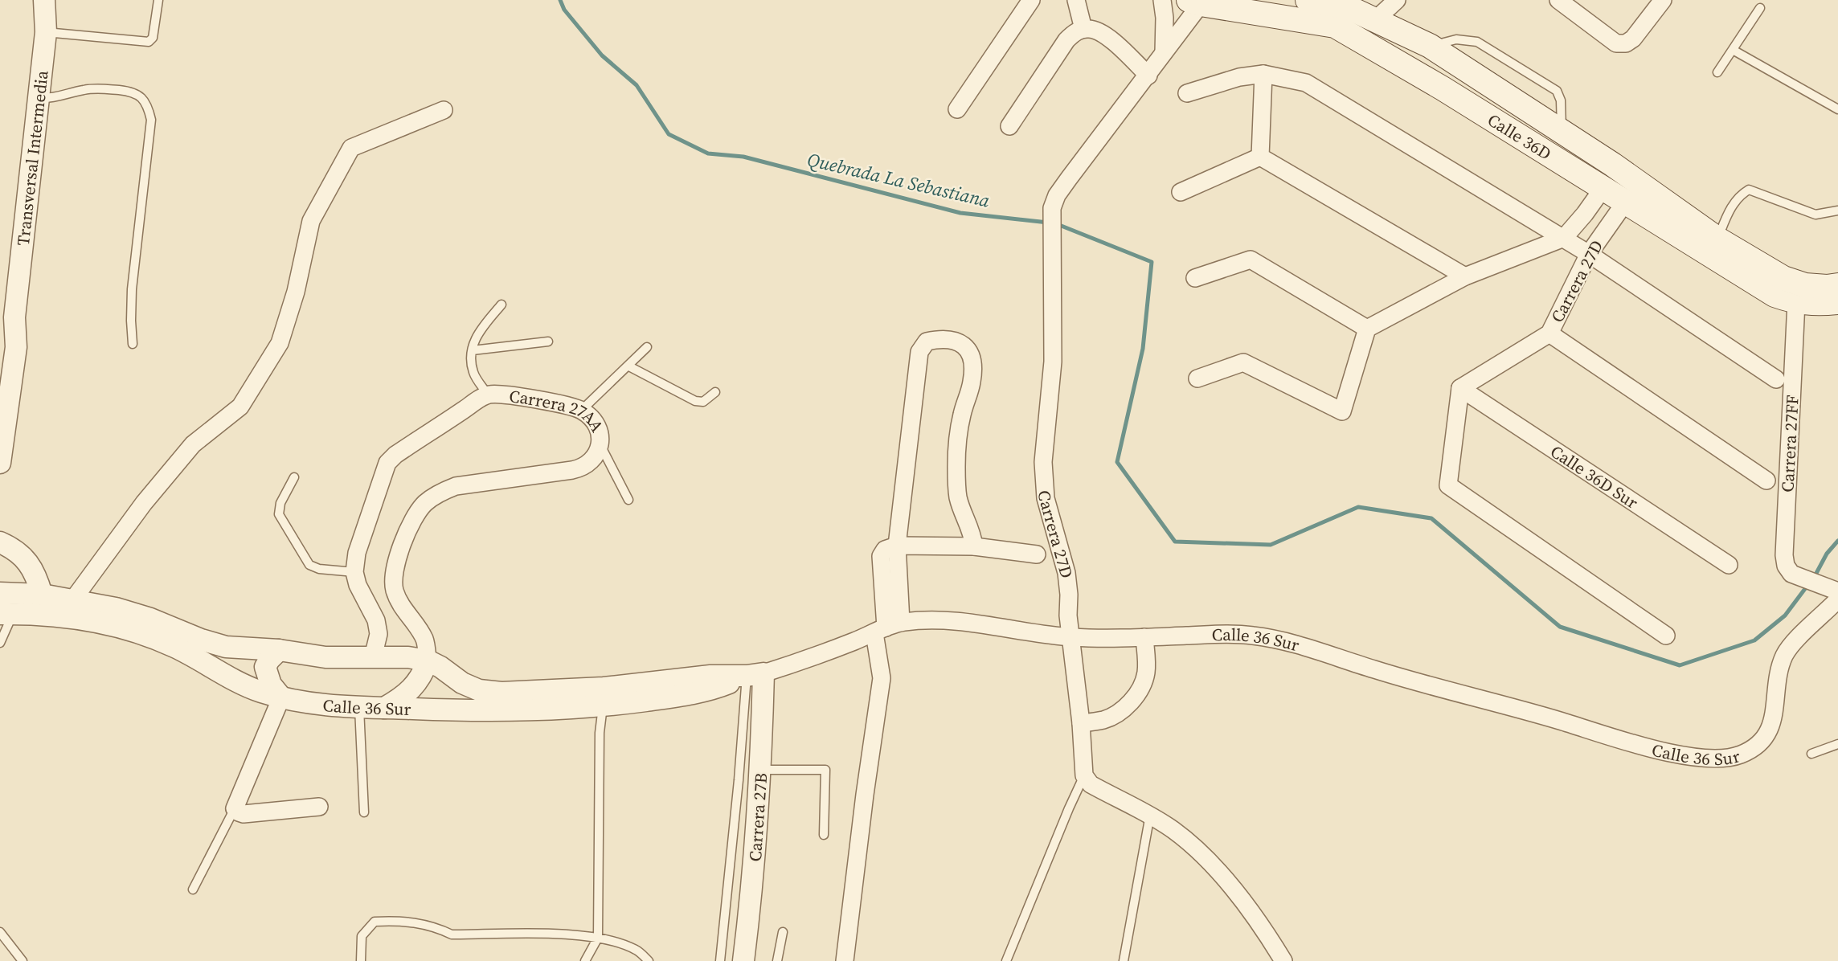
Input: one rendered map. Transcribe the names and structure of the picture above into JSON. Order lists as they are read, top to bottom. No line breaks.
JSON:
{"streets":{"main road":["Calle 36D"],"street":["Transversal Intermedia","Carrera 27D","Carrera 27AA","Carrera 27FF","Calle 36D Sur","Calle 36 Sur","Carrera 27B"]},"crossings":[["Calle 36D","Carrera 27D"],["Calle 36D","Carrera 27FF"],["Carrera 27D","Calle 36D Sur"],["Carrera 27D","Calle 36 Sur"],["Carrera 27AA","Calle 36 Sur"],["Carrera 27FF","Calle 36 Sur"],["Calle 36 Sur","Carrera 27B"]],"water":["Quebrada La Sebastiana"]}
